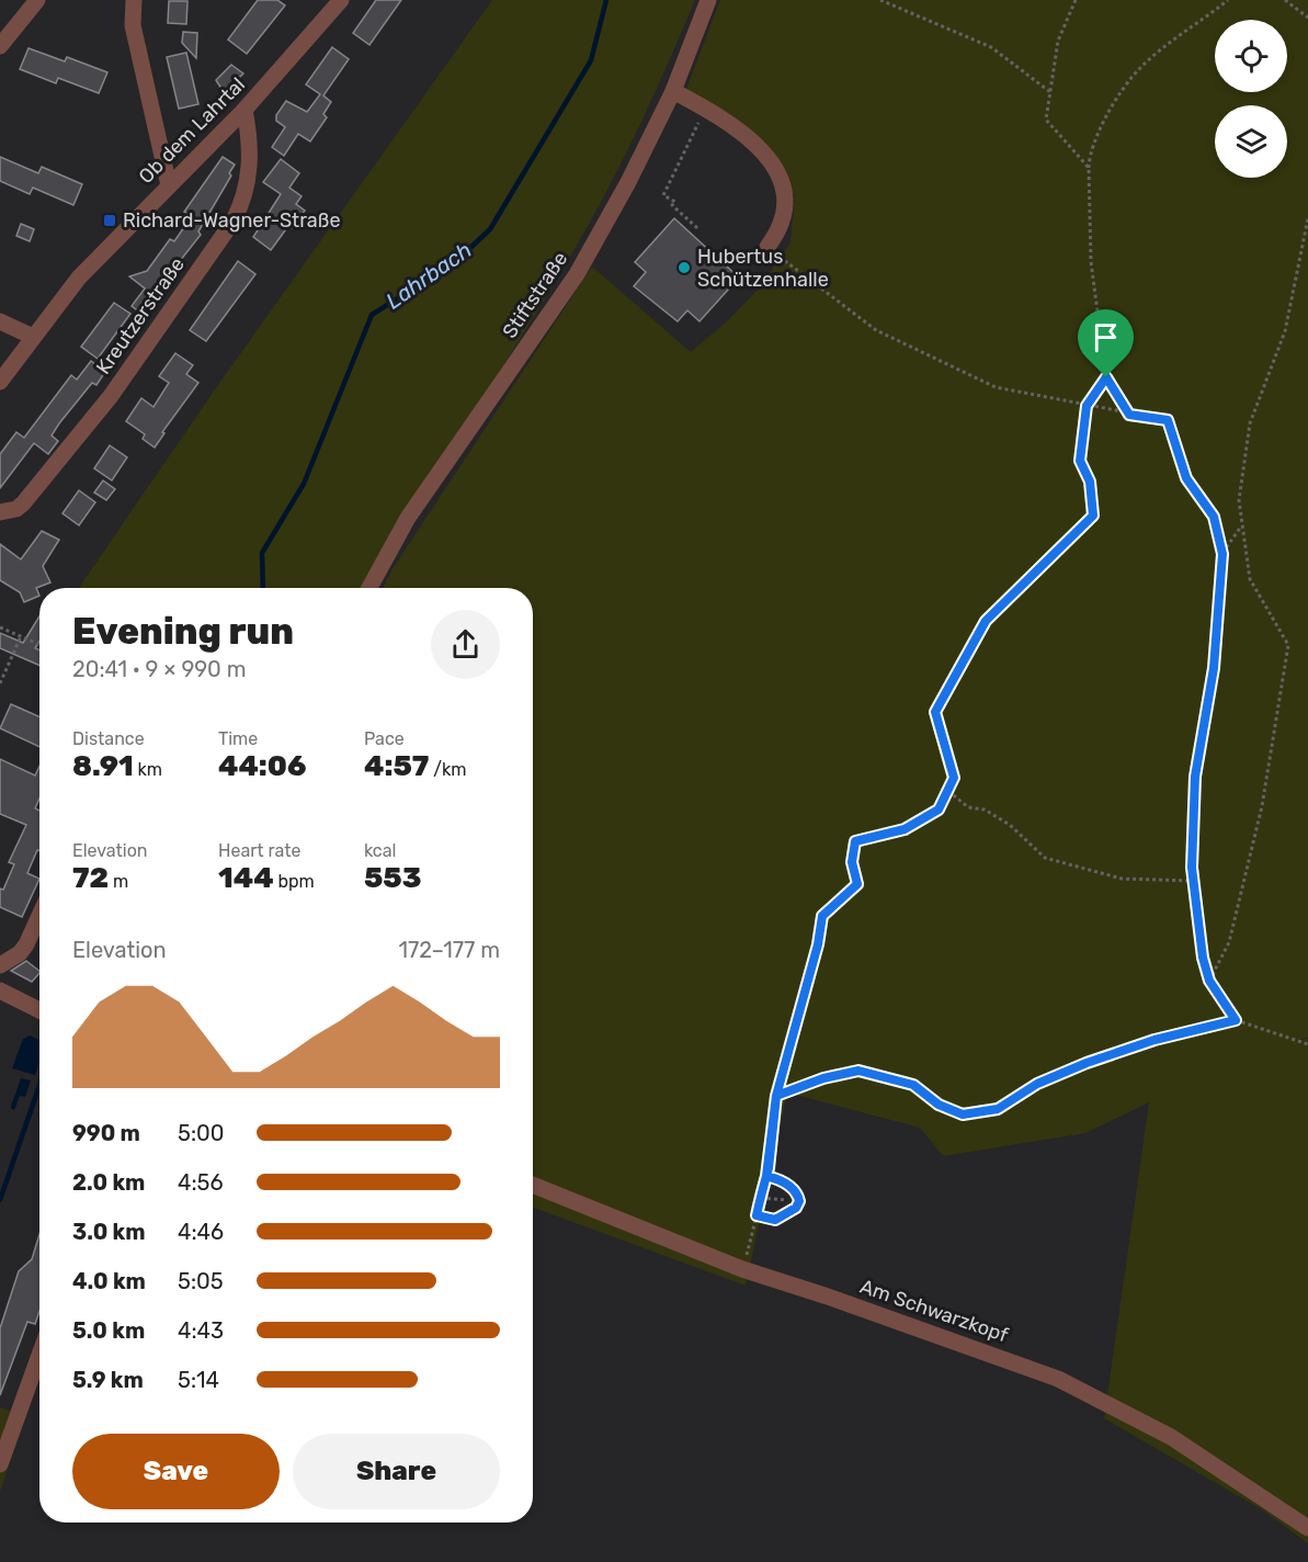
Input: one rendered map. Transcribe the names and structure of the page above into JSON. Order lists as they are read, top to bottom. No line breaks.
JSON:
{"streets":{"street":["Ob dem Lahrtal","Stiftstraße","Kreutzerstraße","Am Schwarzkopf"]},"crossings":[["Ob dem Lahrtal","Kreutzerstraße"]],"water":["Lahrbach"],"places":{"transit":["Richard-Wagner-Straße"],"other":["Hubertus Schützenhalle"]},"page":{"heading":["Evening run","20:41 · 9 × 990 m"],"stats":[["Distance","8.91 km"],["Time","44:06"],["Pace","4:57 /km"],["Elevation","72 m"],["Heart rate","144 bpm"],["kcal","553"]],"chart":["Elevation","172–177 m"],"list":[{"name":"990 m","note":"5:00"},{"name":"2.0 km","note":"4:56"},{"name":"3.0 km","note":"4:46"},{"name":"4.0 km","note":"5:05"},{"name":"5.0 km","note":"4:43"},{"name":"5.9 km","note":"5:14"}],"buttons":["Save","Share"]}}
